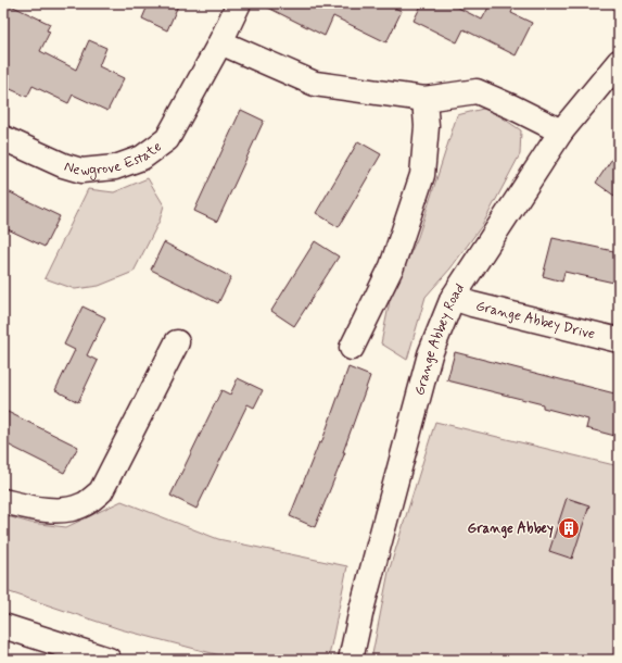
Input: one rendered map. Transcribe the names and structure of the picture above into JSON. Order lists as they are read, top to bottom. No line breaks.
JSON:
{"streets":{"street":["Newgrove Estate","Grange Abbey Drive","Grange Abbey Road"]},"crossings":[["Grange Abbey Drive","Grange Abbey Road"]],"places":{"building":["Grange Abbey"]}}
